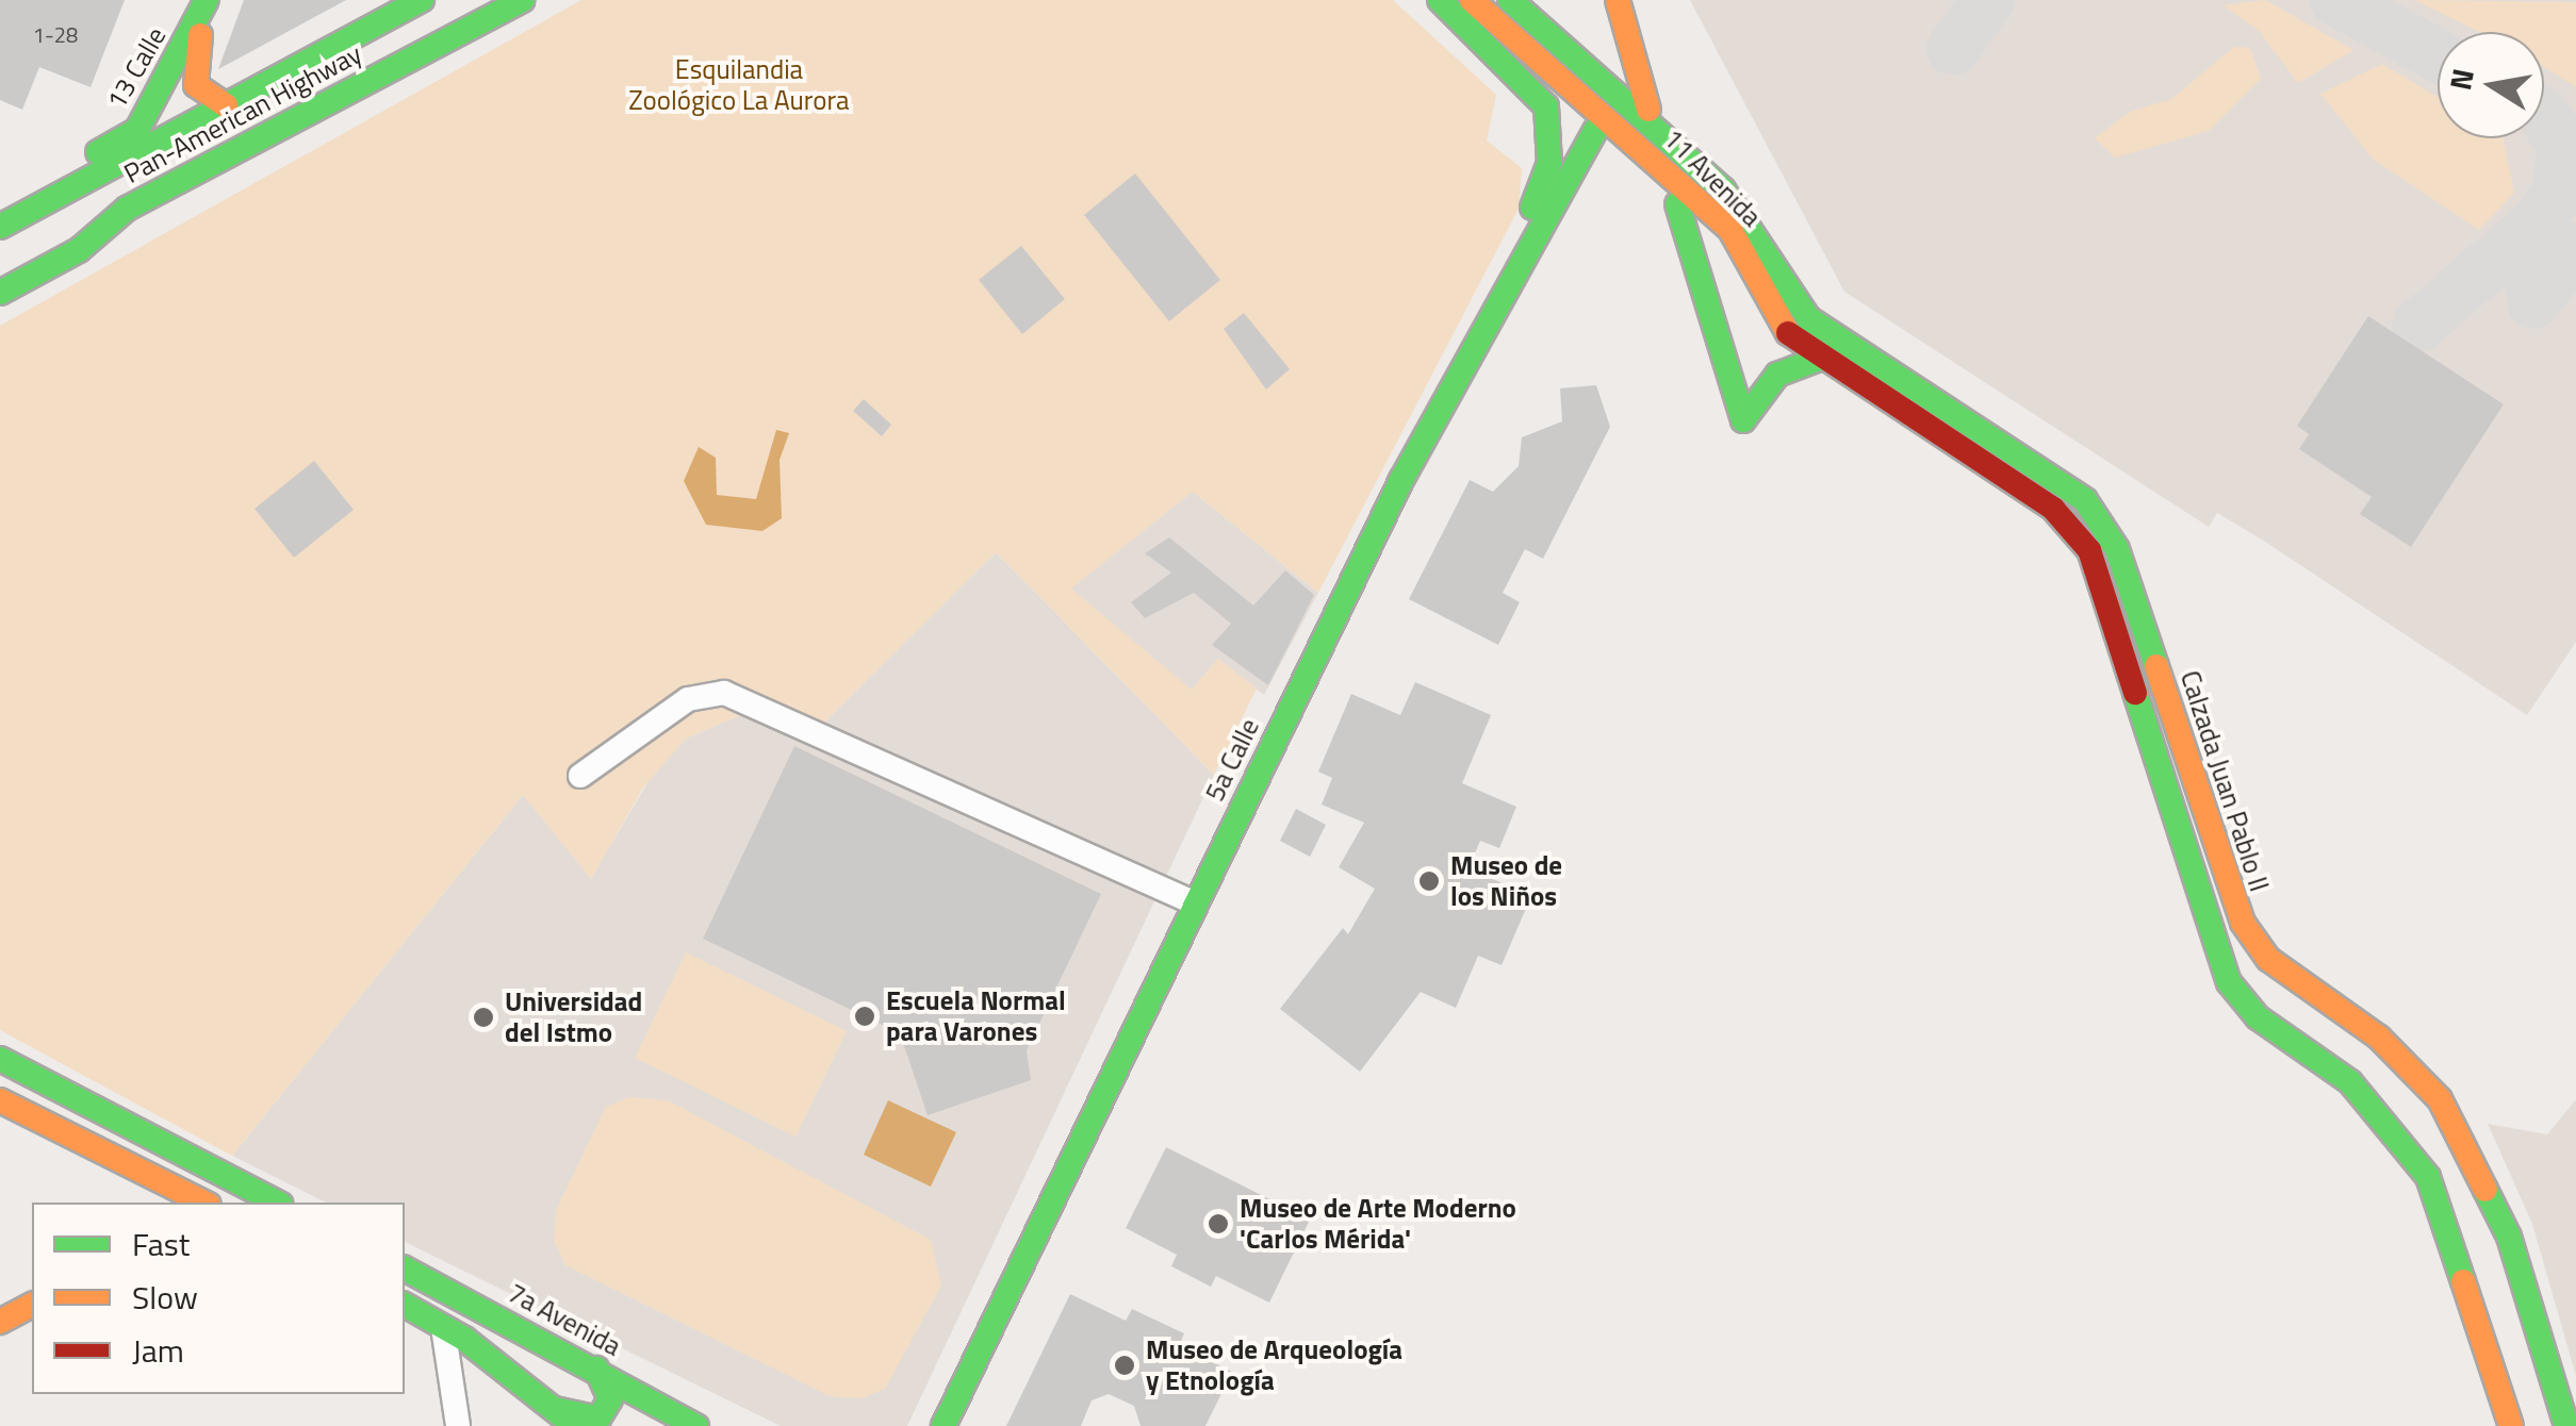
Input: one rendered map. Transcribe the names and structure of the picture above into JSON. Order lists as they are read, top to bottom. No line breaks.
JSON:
{"streets":{"main road":["13 Calle","Pan-American Highway","11 Avenida","5a Calle","Calzada Juan Pablo II","7a Avenida"]},"crossings":[["13 Calle","Pan-American Highway"],["11 Avenida","Calzada Juan Pablo II"]],"parks":["Esquilandia Zoológico La Aurora"],"places":["Museo de los Niños","Escuela Normal para Varones","Universidad del Istmo","Museo de Arte Moderno 'Carlos Mérida'","Museo de Arqueología y Etnología"],"house_numbers":["1-28"],"legend":["Fast","Slow","Jam"],"north":"left"}
